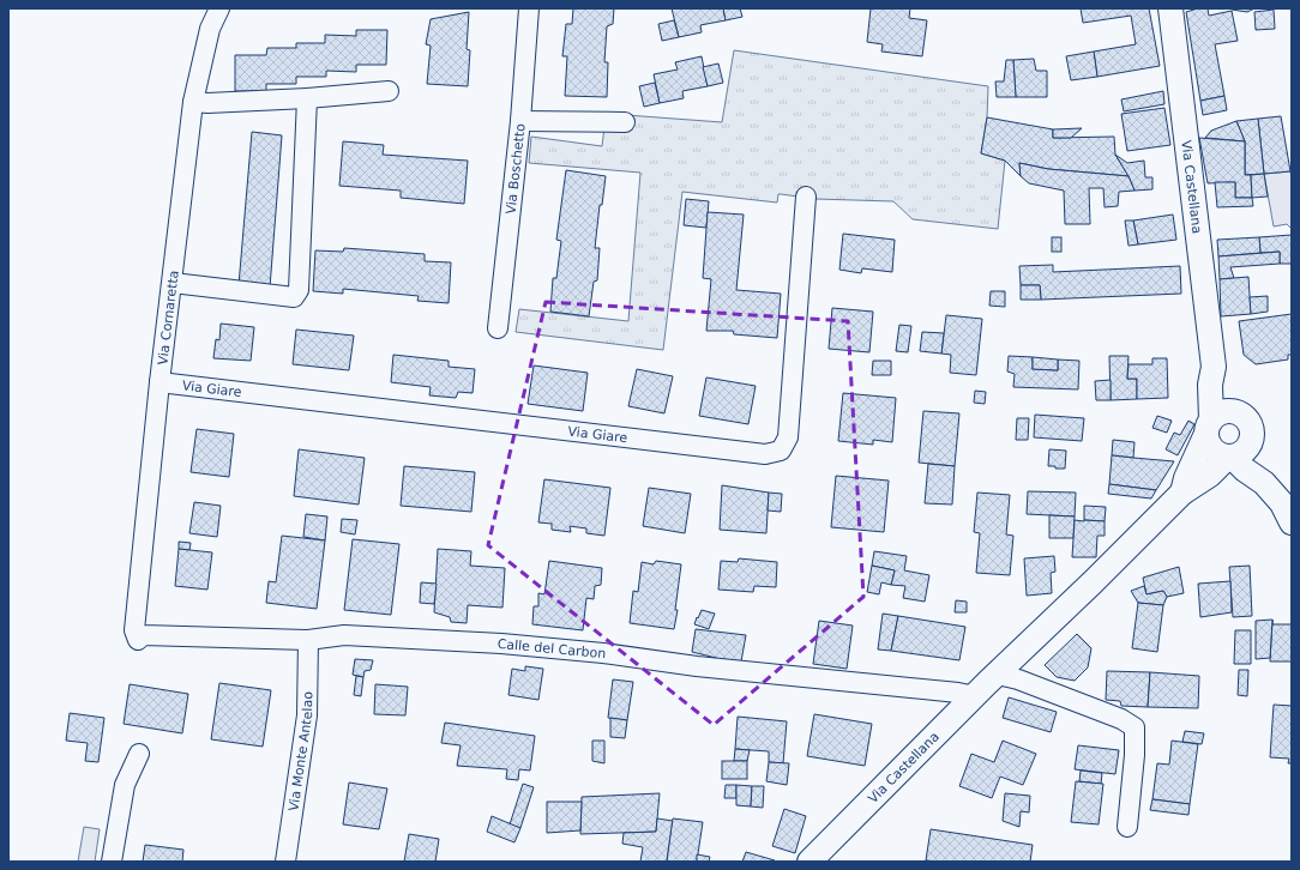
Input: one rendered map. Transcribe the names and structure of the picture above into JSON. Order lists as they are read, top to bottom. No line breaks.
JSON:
{"streets":{"street":["Via Boschetto","Via Castellana","Via Cornaretta","Via Giare","Calle del Carbon","Via Monte Antelao"]},"crossings":[["Via Castellana","Calle del Carbon"],["Via Cornaretta","Via Giare"],["Via Cornaretta","Calle del Carbon"],["Calle del Carbon","Via Monte Antelao"]]}
